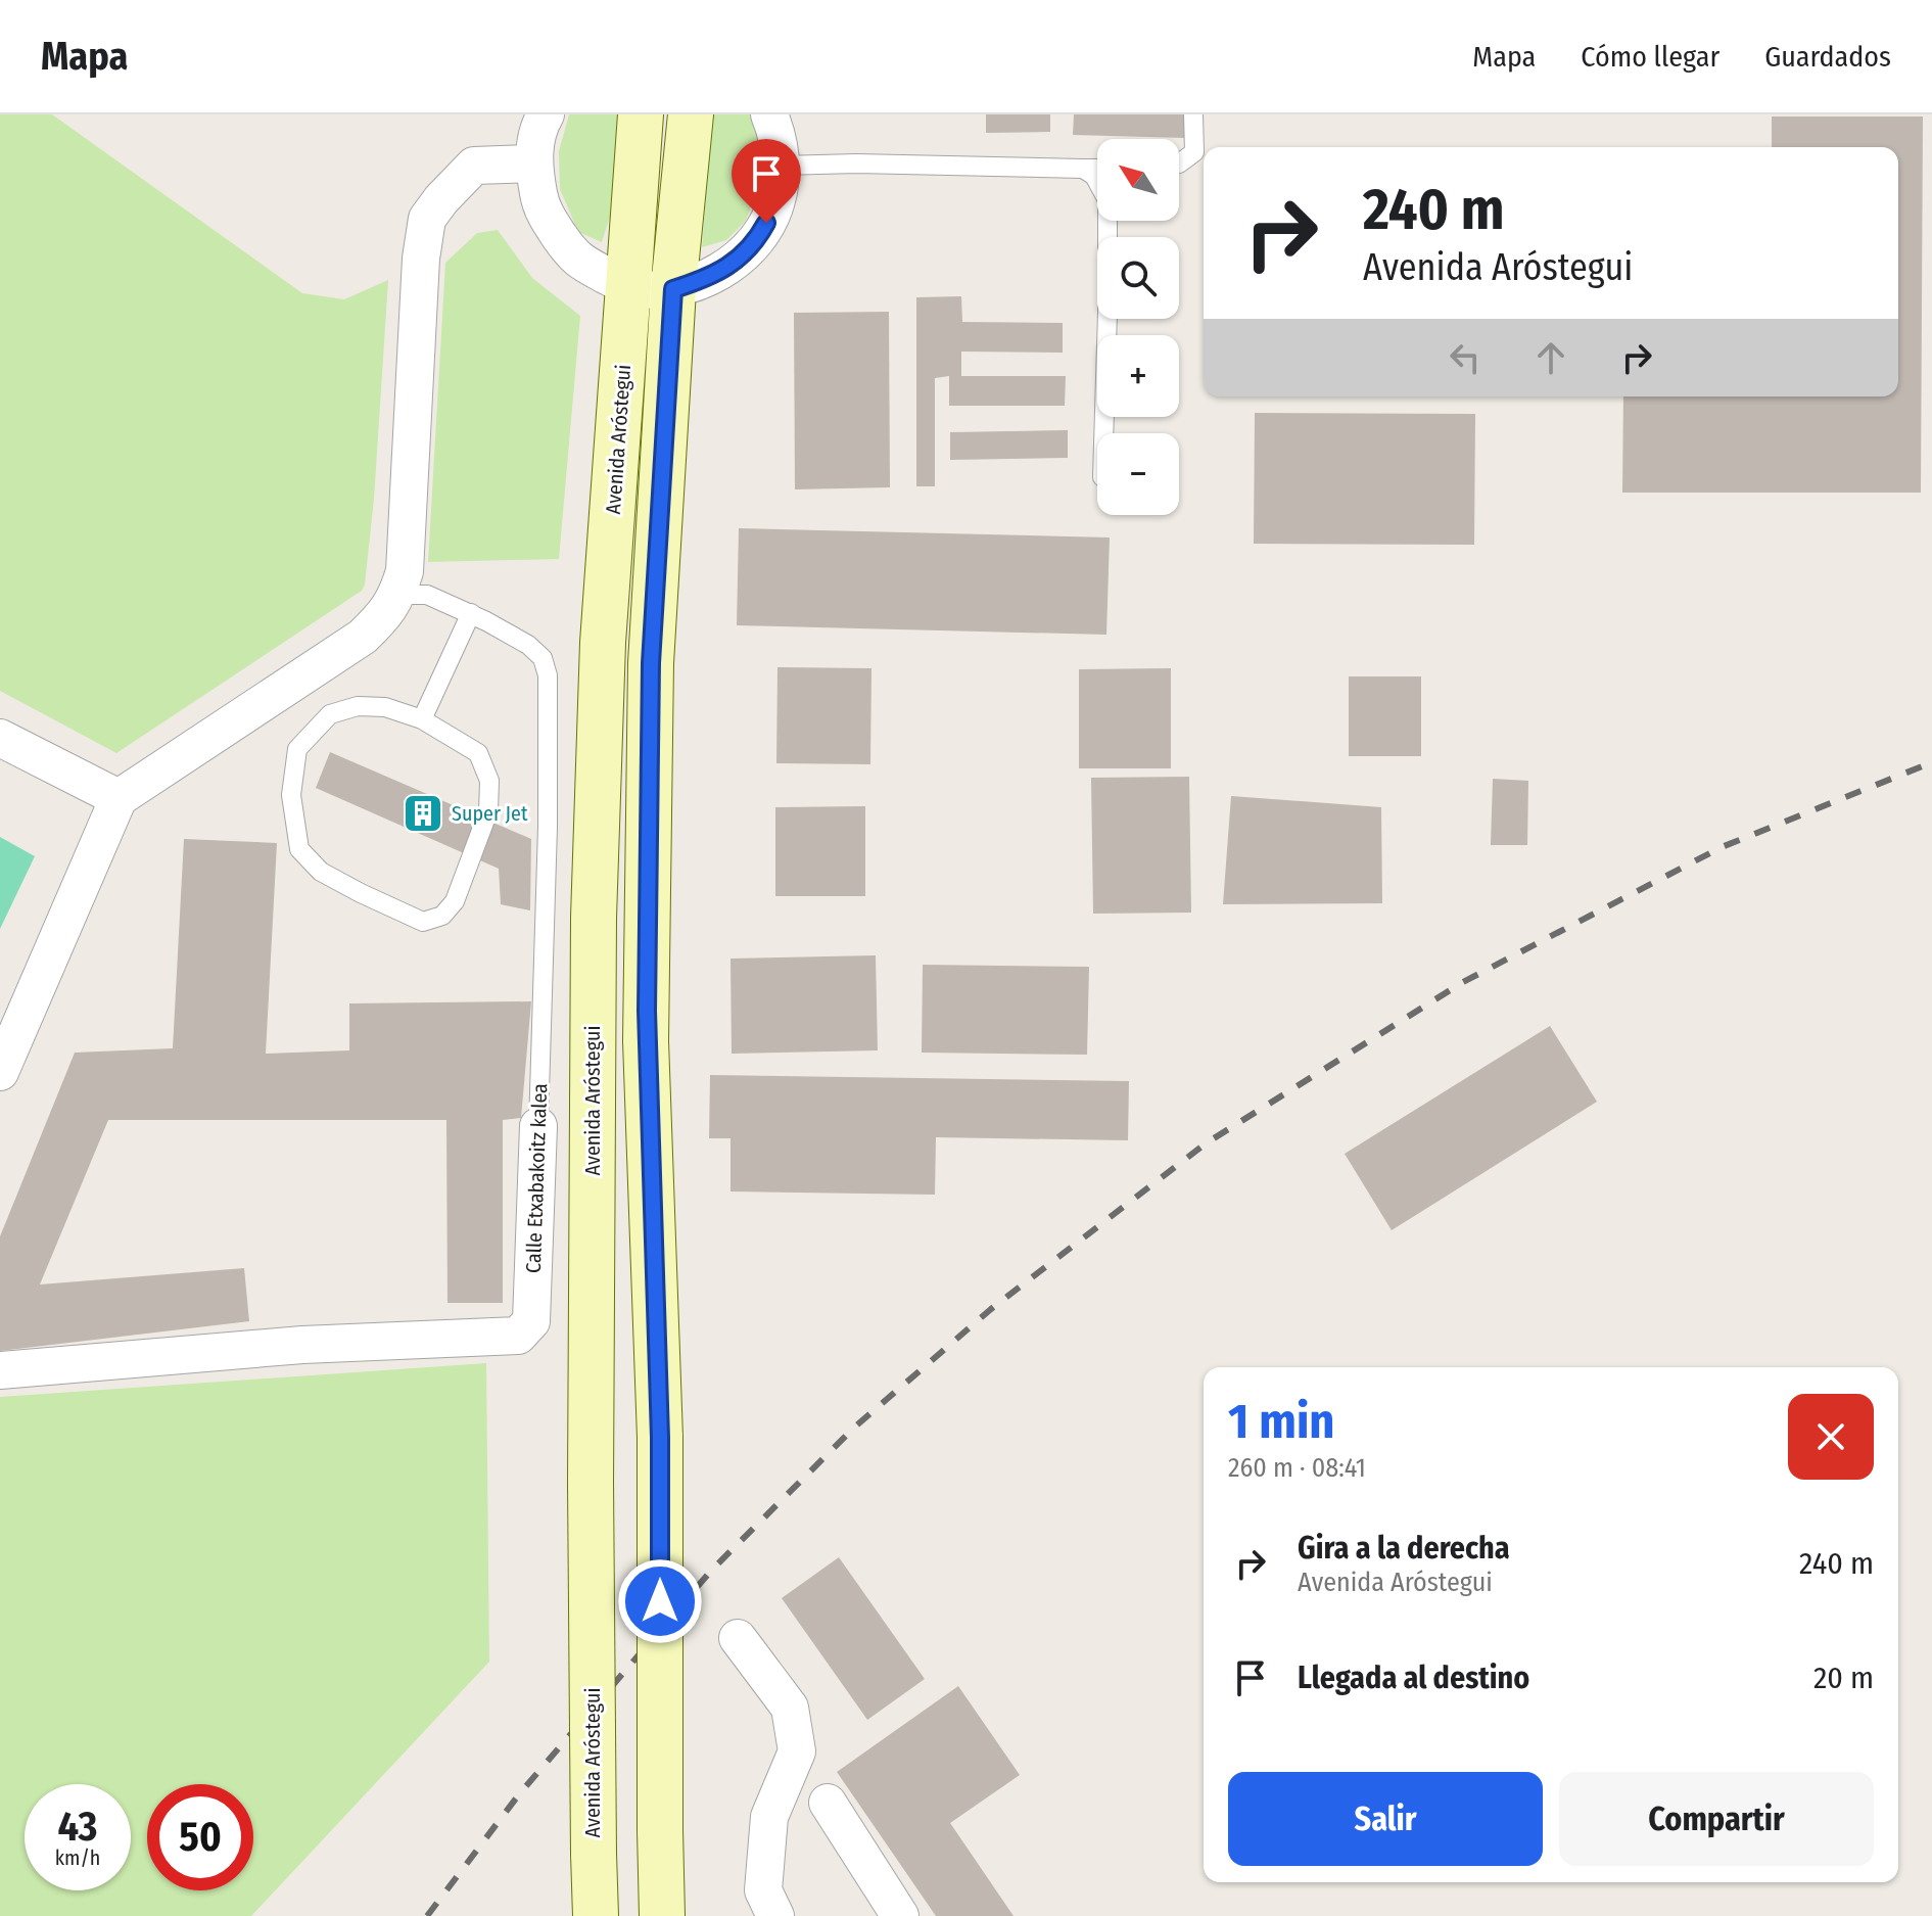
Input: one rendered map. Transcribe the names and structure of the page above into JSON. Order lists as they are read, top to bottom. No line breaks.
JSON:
{"streets":{"main road":["Avenida Aróstegui"],"street":["Calle Etxabakoitz kalea"]},"places":{"building":["Super Jet"]},"north":"top left","page":{"header":"Mapa","nav":["Mapa","Cómo llegar","Guardados"],"map_buttons":["+","−"],"turn":["240 m","Avenida Aróstegui"],"heading":["1 min","260 m · 08:41"],"list":[{"name":"Gira a la derecha","note":"Avenida Aróstegui","value":"240 m"},{"name":"Llegada al destino","value":"20 m"}],"buttons":["Salir","Compartir"],"speed":"43 km/h","limit":"50"}}
